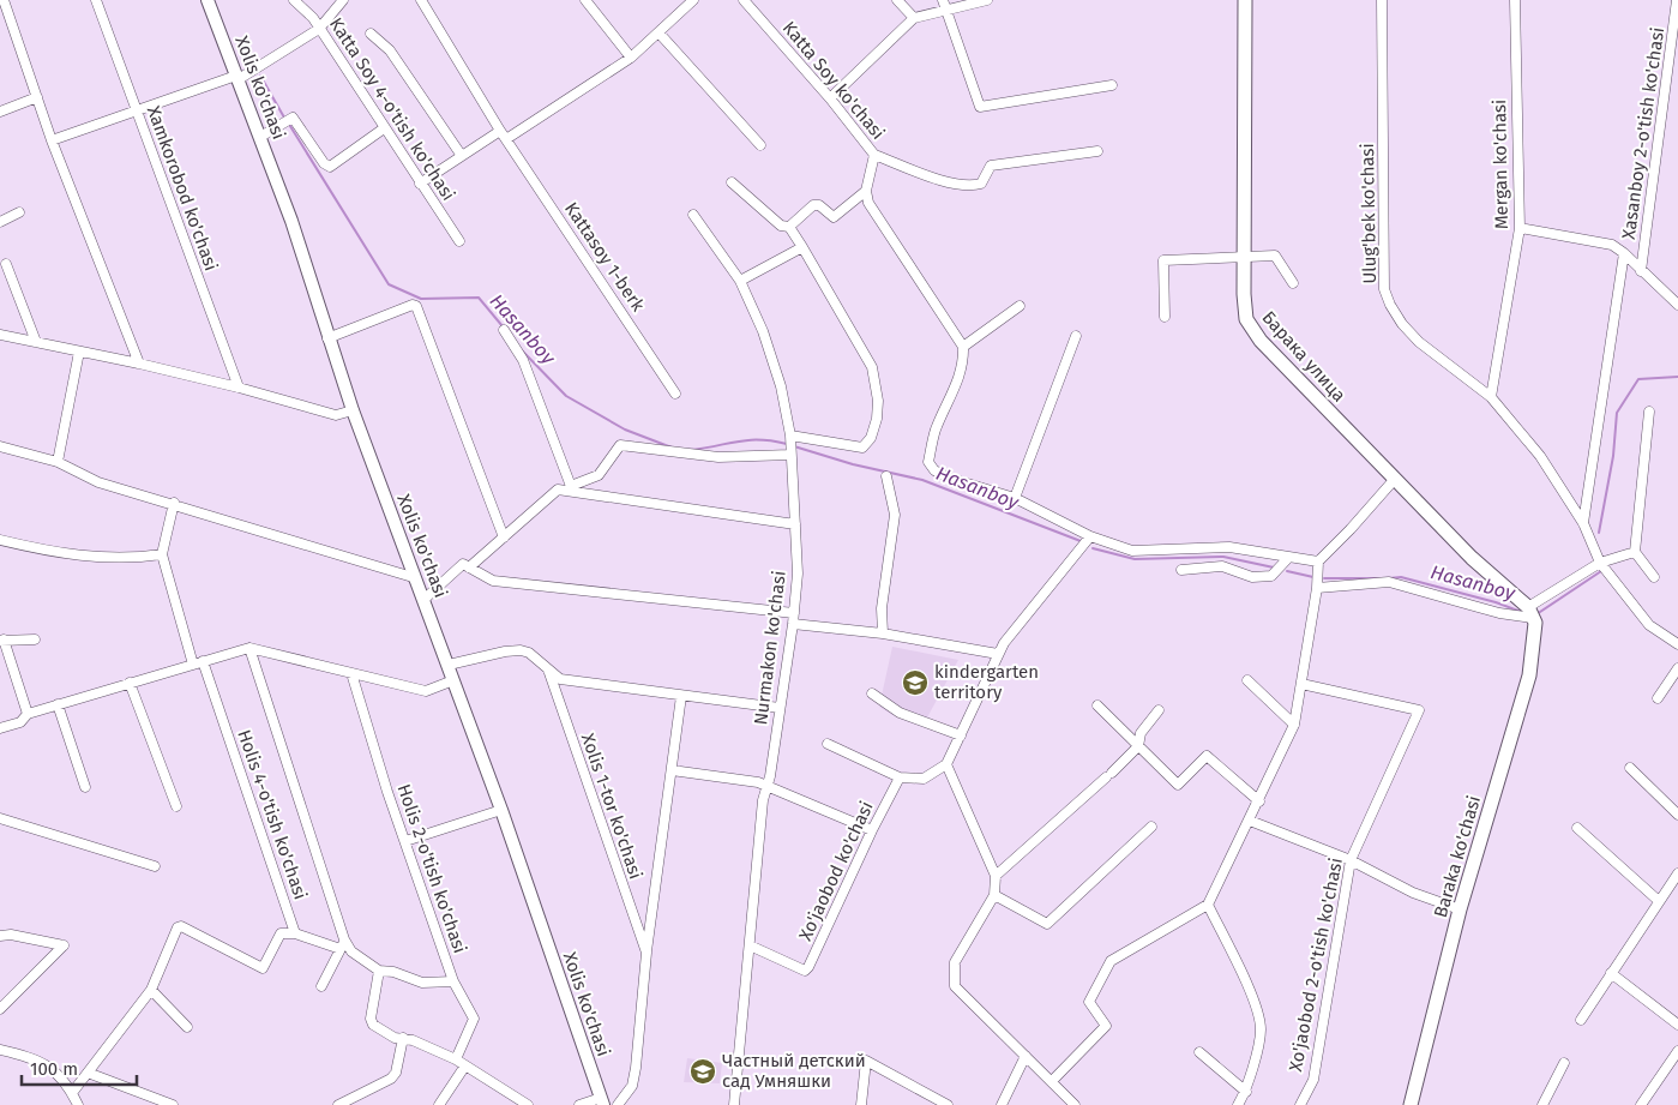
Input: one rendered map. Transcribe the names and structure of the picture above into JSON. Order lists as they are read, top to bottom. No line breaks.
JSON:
{"streets":{"main road":["Барака улица","Baraka ko'chasi"],"street":["Katta Soy ko'chasi","Xolis ko'chasi","Katta Soy 4-o'tish ko'chasi","Xasanboy 2-o'tish ko'chasi","Mergan ko'chasi","Xamkorobod ko'chasi","Ulug'bek ko'chasi","Kattasoy 1-berk","Nurmakon ko'chasi","Xolis 1-tor ko'chasi","Holis 4-o'tish ko'chasi","Holis 2-o'tish ko'chasi","Xo'jaobod ko'chasi","Xo'jaobod 2-o'tish ko'chasi"]},"crossings":[["Mergan ko'chasi","Ulug'bek ko'chasi"],["Барака улица","Baraka ko'chasi"],["Nurmakon ko'chasi","Xo'jaobod ko'chasi"]],"water":["Hasanboy"],"places":{"school or university":["kindergarten territory","Частный детский сад Умняшки"]},"scale_bar":"100 m"}
